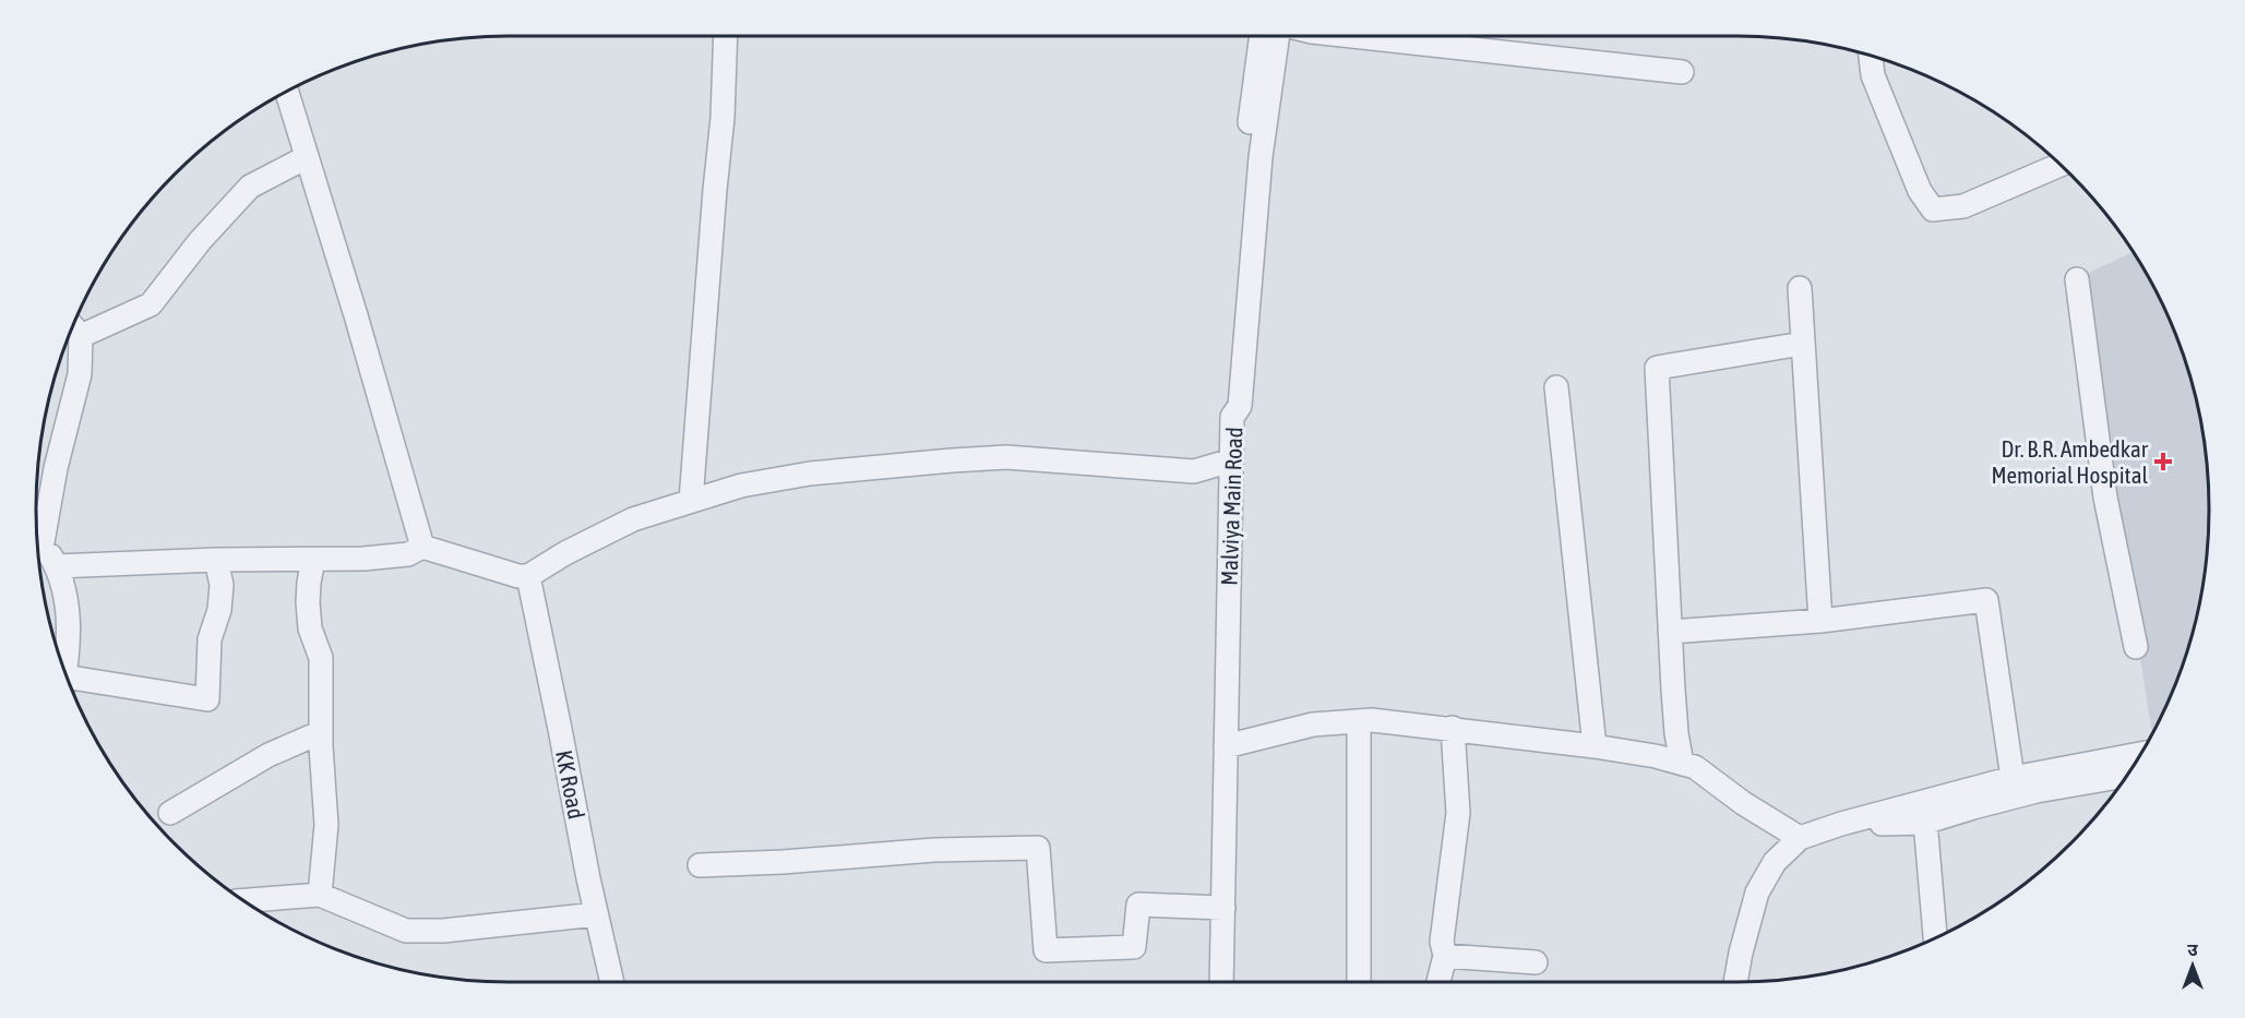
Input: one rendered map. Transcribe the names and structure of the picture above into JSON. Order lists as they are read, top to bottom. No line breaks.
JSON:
{"streets":{"street":["Malviya Main Road","KK Road"]},"places":{"health":["Dr. B.R. Ambedkar Memorial Hospital"]},"north":"top"}
